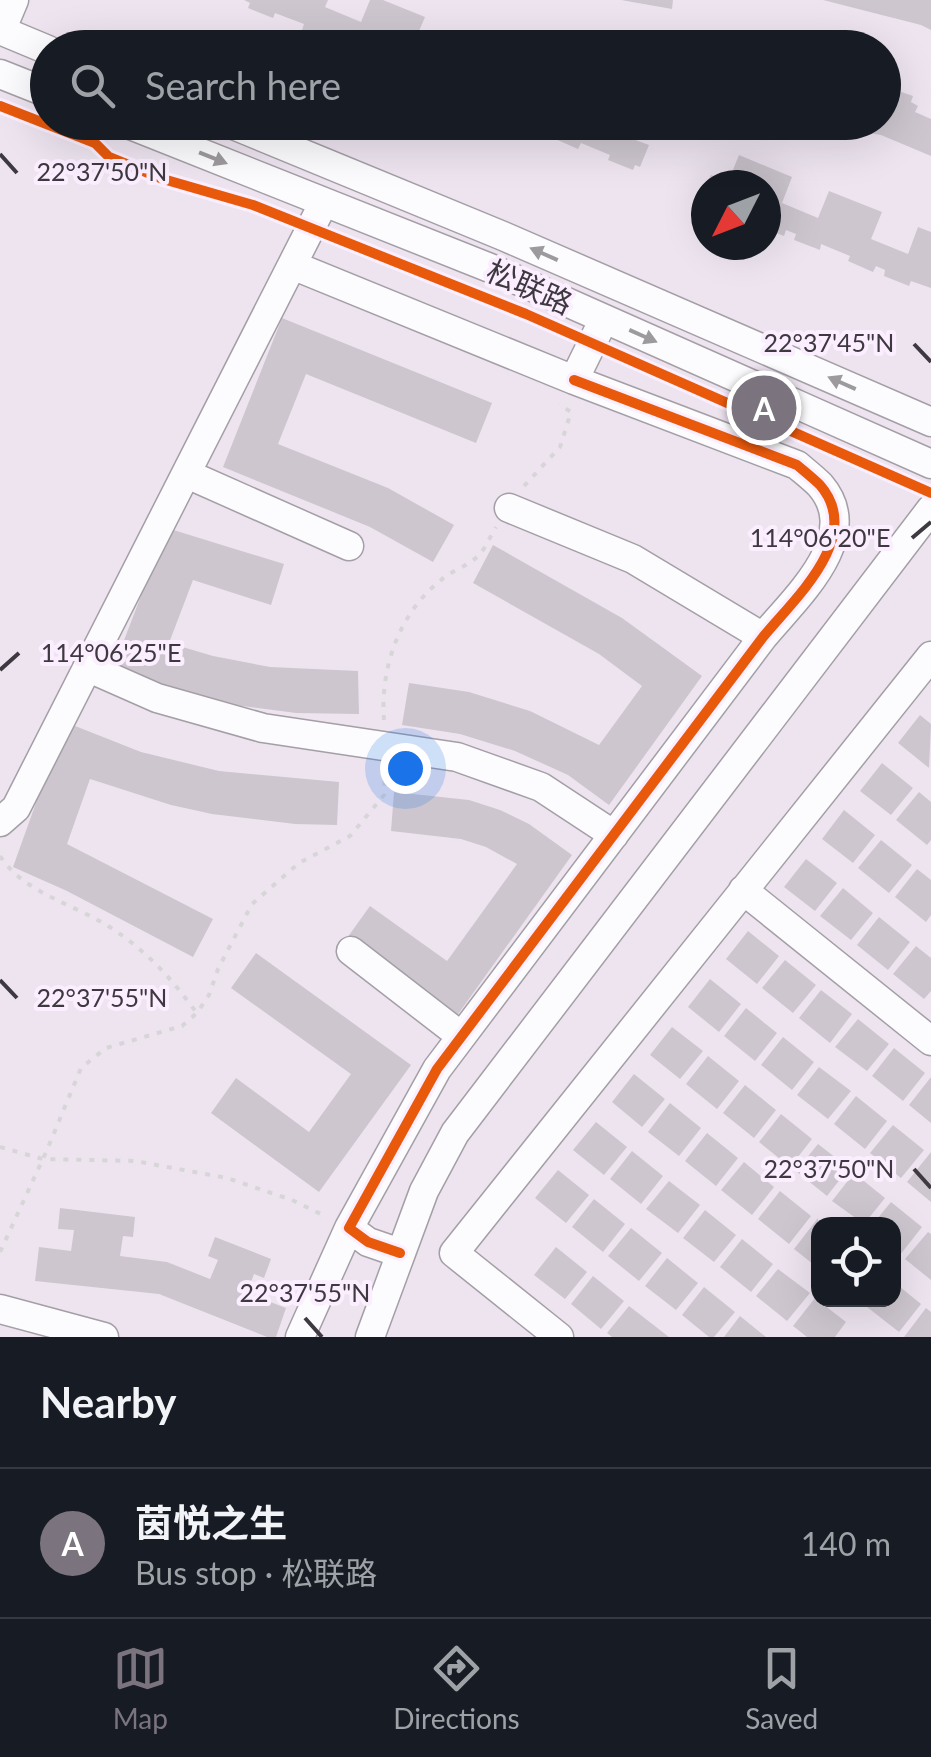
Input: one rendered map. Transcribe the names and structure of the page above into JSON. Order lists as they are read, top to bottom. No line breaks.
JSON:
{"streets":{"street":["松联路"]},"north":"bottom left","page":{"search":"Search here","pins":"A","heading":"Nearby","list":[{"mark":"A","name":"茵悦之生","note":"Bus stop · 松联路","value":"140 m"}],"nav":["Map","Directions","Saved"]},"coordinates":["22°37'50\"N","22°37'45\"N","114°06'20\"E","114°06'25\"E","22°37'55\"N"]}
